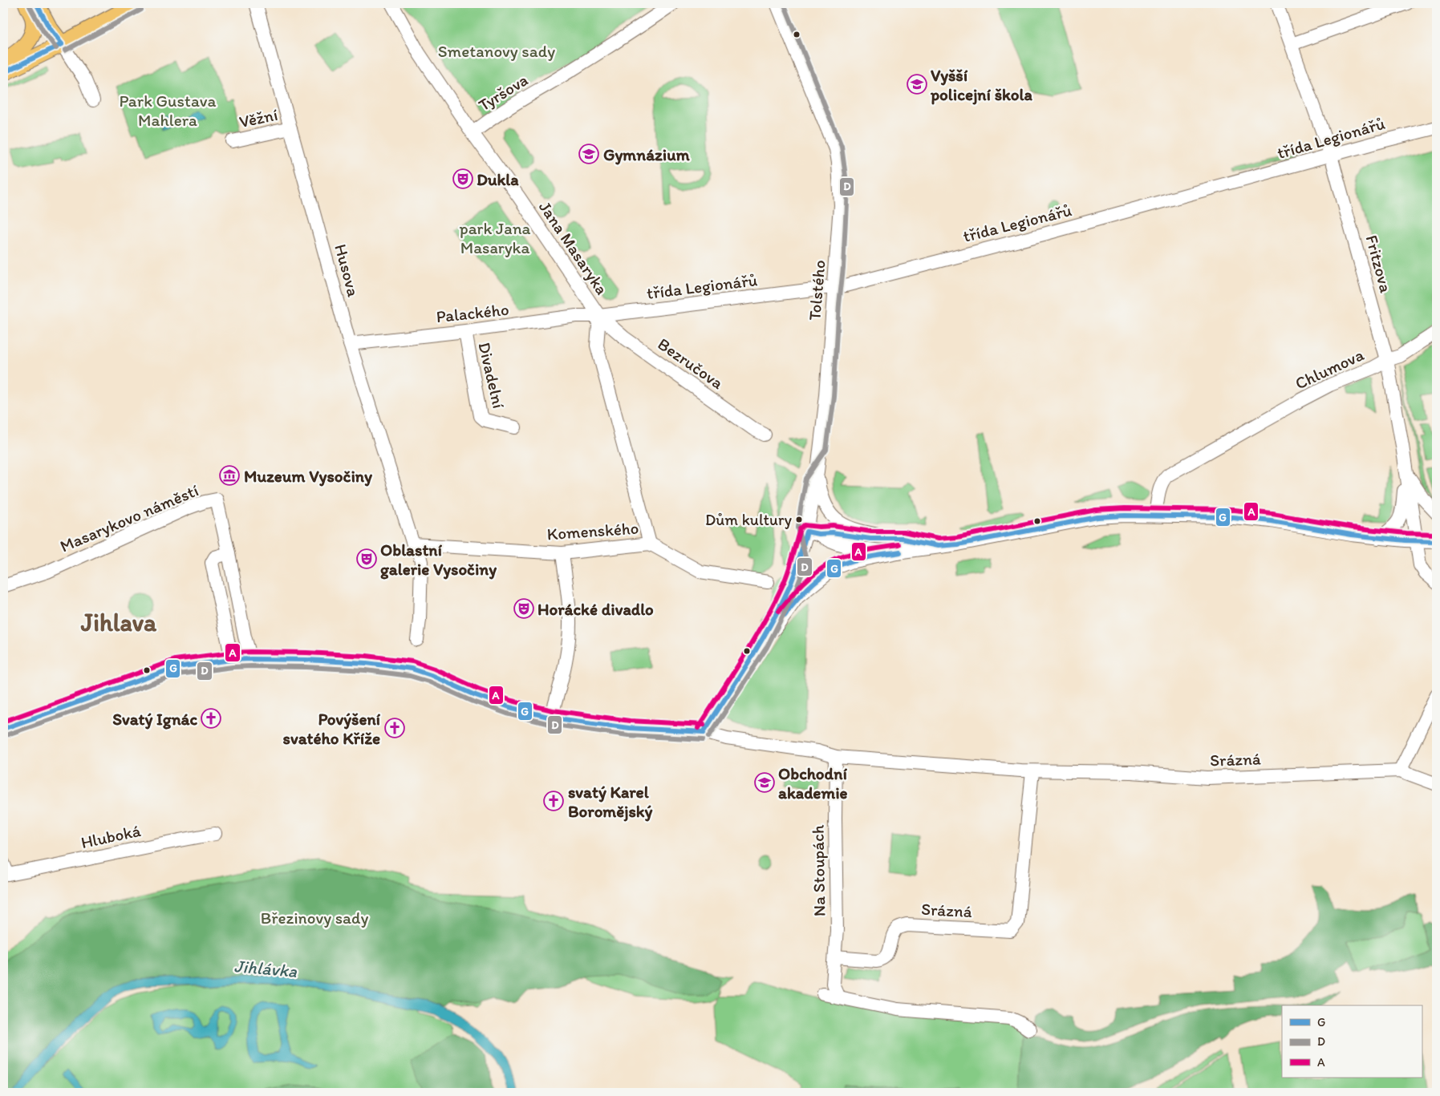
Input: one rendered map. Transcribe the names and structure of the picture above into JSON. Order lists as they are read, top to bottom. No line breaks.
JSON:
{"streets":{"street":["Tyršova","Věžní","třída Legionářů","Jana Masaryka","Fritzova","Husova","Tolstého","Palackého","Bezručova","Chlumova","Divadelní","Masarykovo náměstí","Komenského","Srázná","Hluboká","Na Stoupách"]},"crossings":[["Tyršova","Jana Masaryka"],["Věžní","Husova"],["třída Legionářů","Jana Masaryka"],["třída Legionářů","Fritzova"],["třída Legionářů","Tolstého"],["třída Legionářů","Palackého"],["třída Legionářů","Bezručova"],["Jana Masaryka","Palackého"],["Jana Masaryka","Bezručova"],["Jana Masaryka","Komenského"],["Fritzova","Chlumova"],["Husova","Palackého"],["Husova","Komenského"],["Palackého","Bezručova"],["Palackého","Divadelní"],["Masarykovo náměstí","Srázná"],["Srázná","Na Stoupách"]],"districts":["Jihlava"],"water":["Jihlávka"],"parks":["Smetanovy sady","Park Gustava Mahlera","park Jana Masaryka","Březinovy sady"],"places":{"school or university":["Vyšší policejní škola","Gymnázium","Obchodní akademie"],"theatre":["Dukla","Oblastní galerie Vysočiny","Horácké divadlo"],"museum":["Muzeum Vysočiny"],"other":["Dům kultury"],"church":["Svatý Ignác","Povýšení svatého Kříže","svatý Karel Boromějský"]},"lines":["transit line G","transit line D","transit line A"],"legend":["G","D","A"]}
